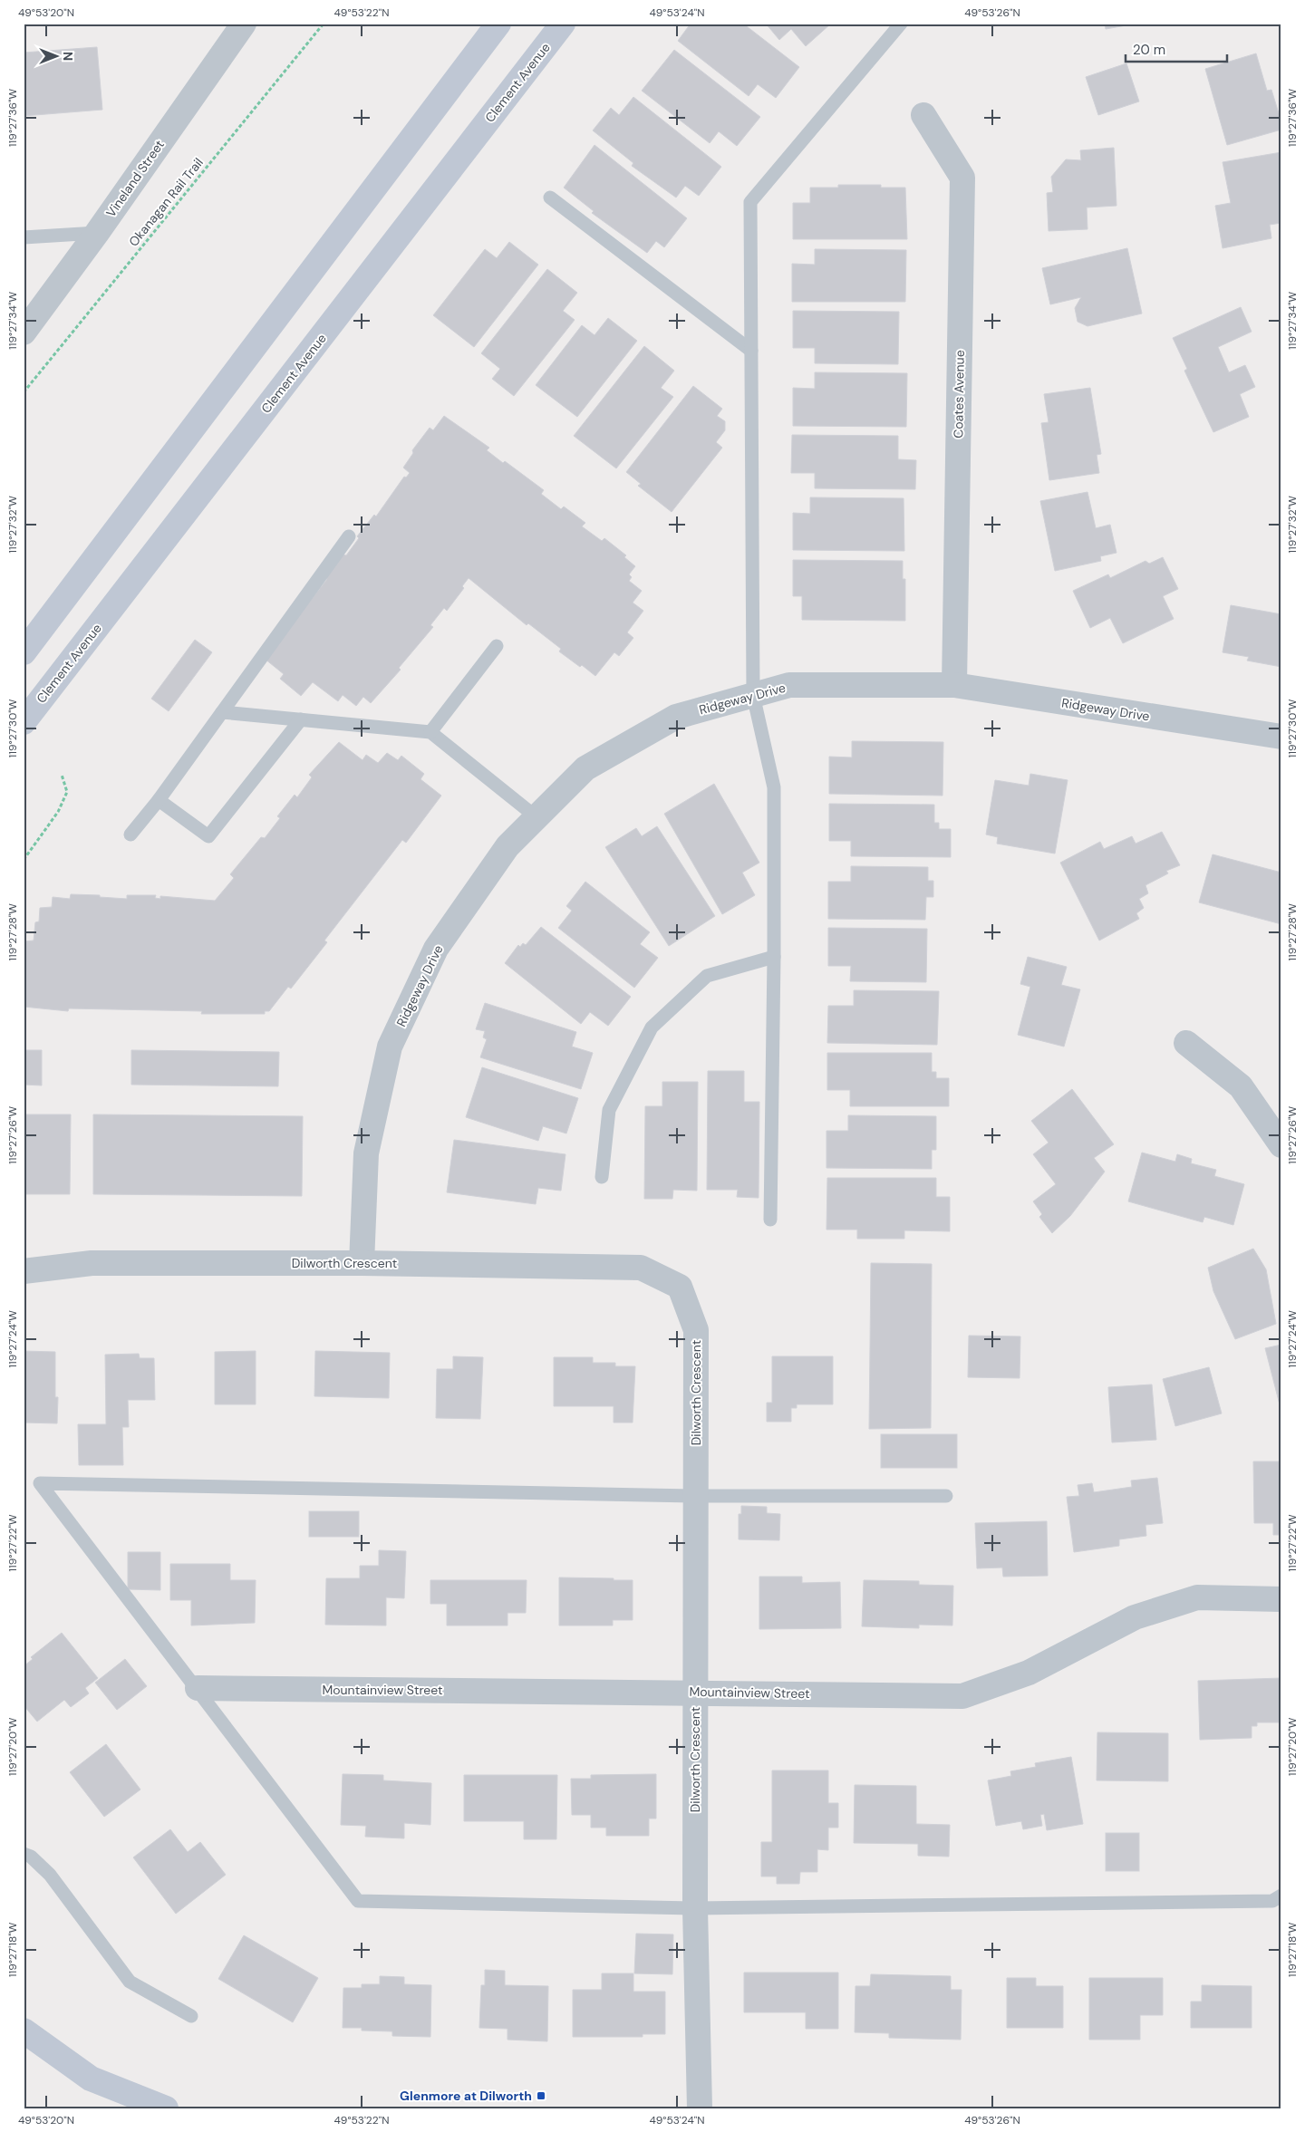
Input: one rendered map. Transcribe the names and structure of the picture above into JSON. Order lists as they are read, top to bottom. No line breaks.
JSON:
{"streets":{"main road":["Clement Avenue"],"street":["Vineland Street","Coates Avenue","Ridgeway Drive","Dilworth Crescent","Mountainview Street"],"path":["Okanagan Rail Trail"]},"crossings":[["Coates Avenue","Ridgeway Drive"],["Ridgeway Drive","Dilworth Crescent"],["Dilworth Crescent","Mountainview Street"]],"places":{"transit":["Glenmore at Dilworth"]},"scale_bar":"20 m","north":"right","coordinates":["49°53'20\"N","49°53'22\"N","49°53'24\"N","49°53'26\"N","119°27'36\"W","119°27'34\"W","119°27'32\"W","119°27'30\"W","119°27'28\"W","119°27'26\"W","119°27'24\"W","119°27'22\"W","119°27'20\"W","119°27'18\"W"]}
